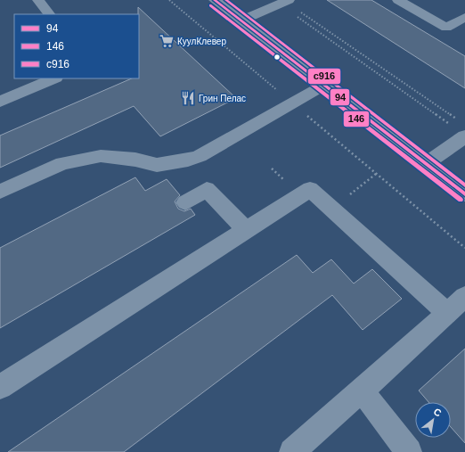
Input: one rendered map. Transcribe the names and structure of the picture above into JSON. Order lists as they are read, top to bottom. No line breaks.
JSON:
{"places":{"supermarket":["КуулКлевер"],"restaurant":["Грин Пелас"]},"lines":["transit line 94","transit line с916","transit line 146"],"legend":["94","146","с916"],"north":"top right"}
